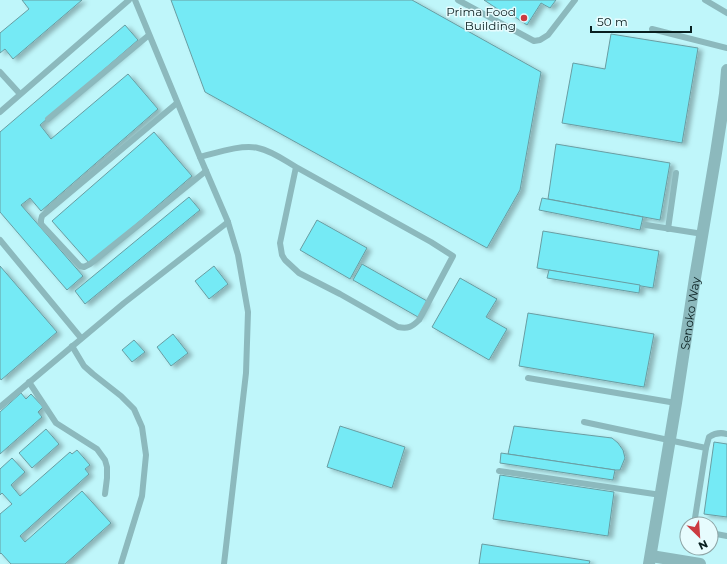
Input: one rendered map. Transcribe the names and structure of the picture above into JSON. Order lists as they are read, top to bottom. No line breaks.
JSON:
{"streets":{"street":["Senoko Way"]},"places":["Prima Food Building"],"scale_bar":"50 m","north":"bottom right"}
